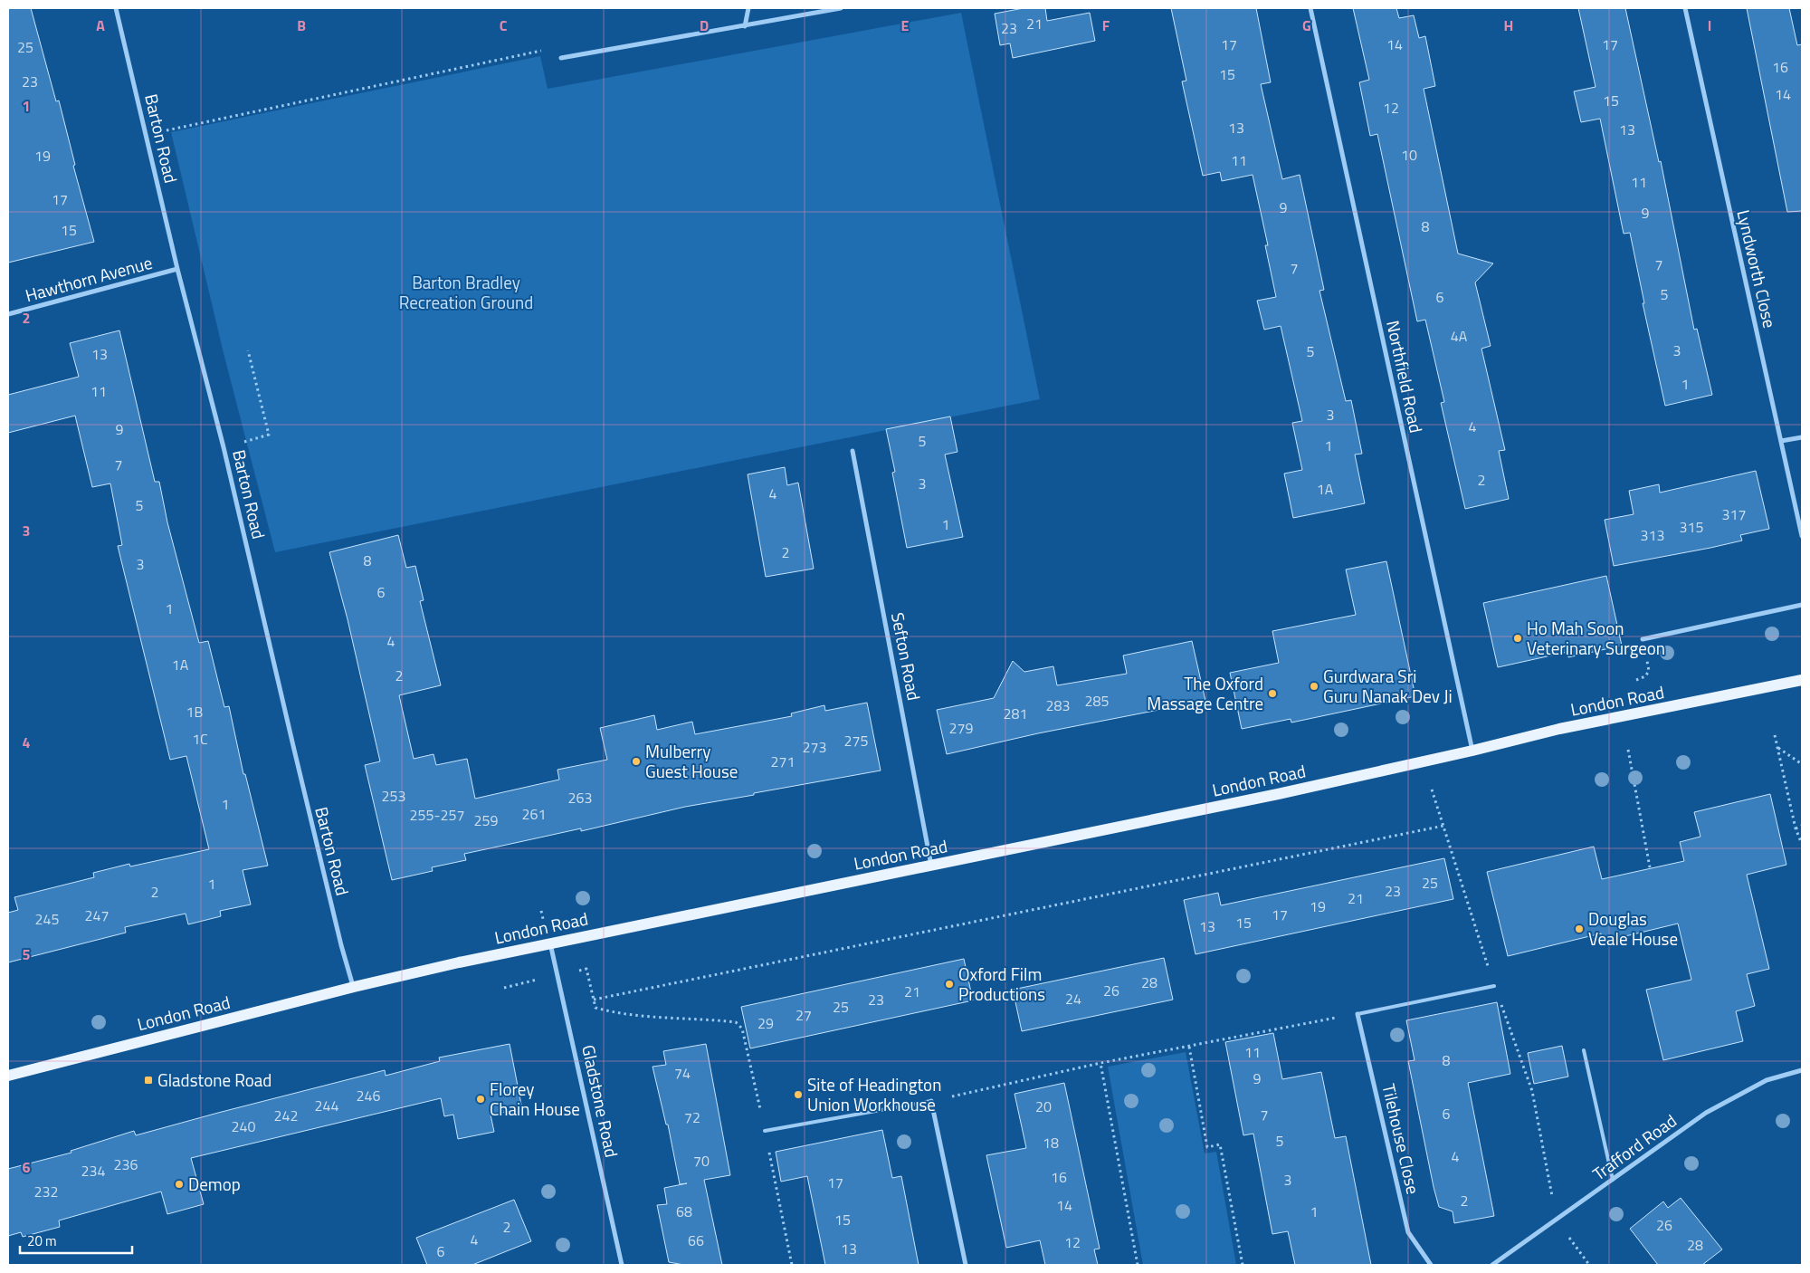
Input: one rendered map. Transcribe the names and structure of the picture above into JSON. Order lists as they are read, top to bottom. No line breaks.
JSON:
{"streets":{"main road":["London Road"],"street":["Barton Road","Lyndworth Close","Hawthorn Avenue","Northfield Road","Sefton Road","Gladstone Road","Tilehouse Close","Trafford Road"]},"crossings":[["Barton Road","Hawthorn Avenue"],["Barton Road","London Road"],["Northfield Road","London Road"],["Sefton Road","London Road"],["London Road","Gladstone Road"]],"parks":["Barton Bradley Recreation Ground"],"places":{"other":["Ho Mah Soon Veterinary Surgeon","Gurdwara Sri Guru Nanak Dev Ji","The Oxford Massage Centre","Mulberry Guest House","Douglas Veale House","Oxford Film Productions","Site of Headington Union Workhouse","Florey Chain House","Demop"],"transit":["Gladstone Road"]},"house_numbers":["21","23","17","14","17","25","16","15","23","14","15","12","13","13","10","19","11","11","17","9","9","8","15","7","7","5","6","4A","3","5","13","1","11","3","4","9","5","1","7","2","3","1A","4","5","317","1","315","313","2","8","3","6","1","4","1A","2","285","283","1B","281","279","1C","275","273","271","253","263","1","261","255-257","259","25","1","23","2","21","19","17","247","245","15","13","28","26","21","24","23","25","27","29","11","8","74","9","246","244","20","6","7","242","72","240","5","18","4","70","236","234","16","3","17","232","2","14","68","1","15","26","2","4","66","12","28","13","6"],"scale_bar":"20 m","grid":{"columns":["A","B","C","D","E","F","G","H","I"],"rows":["1","2","3","4","5","6"]}}
